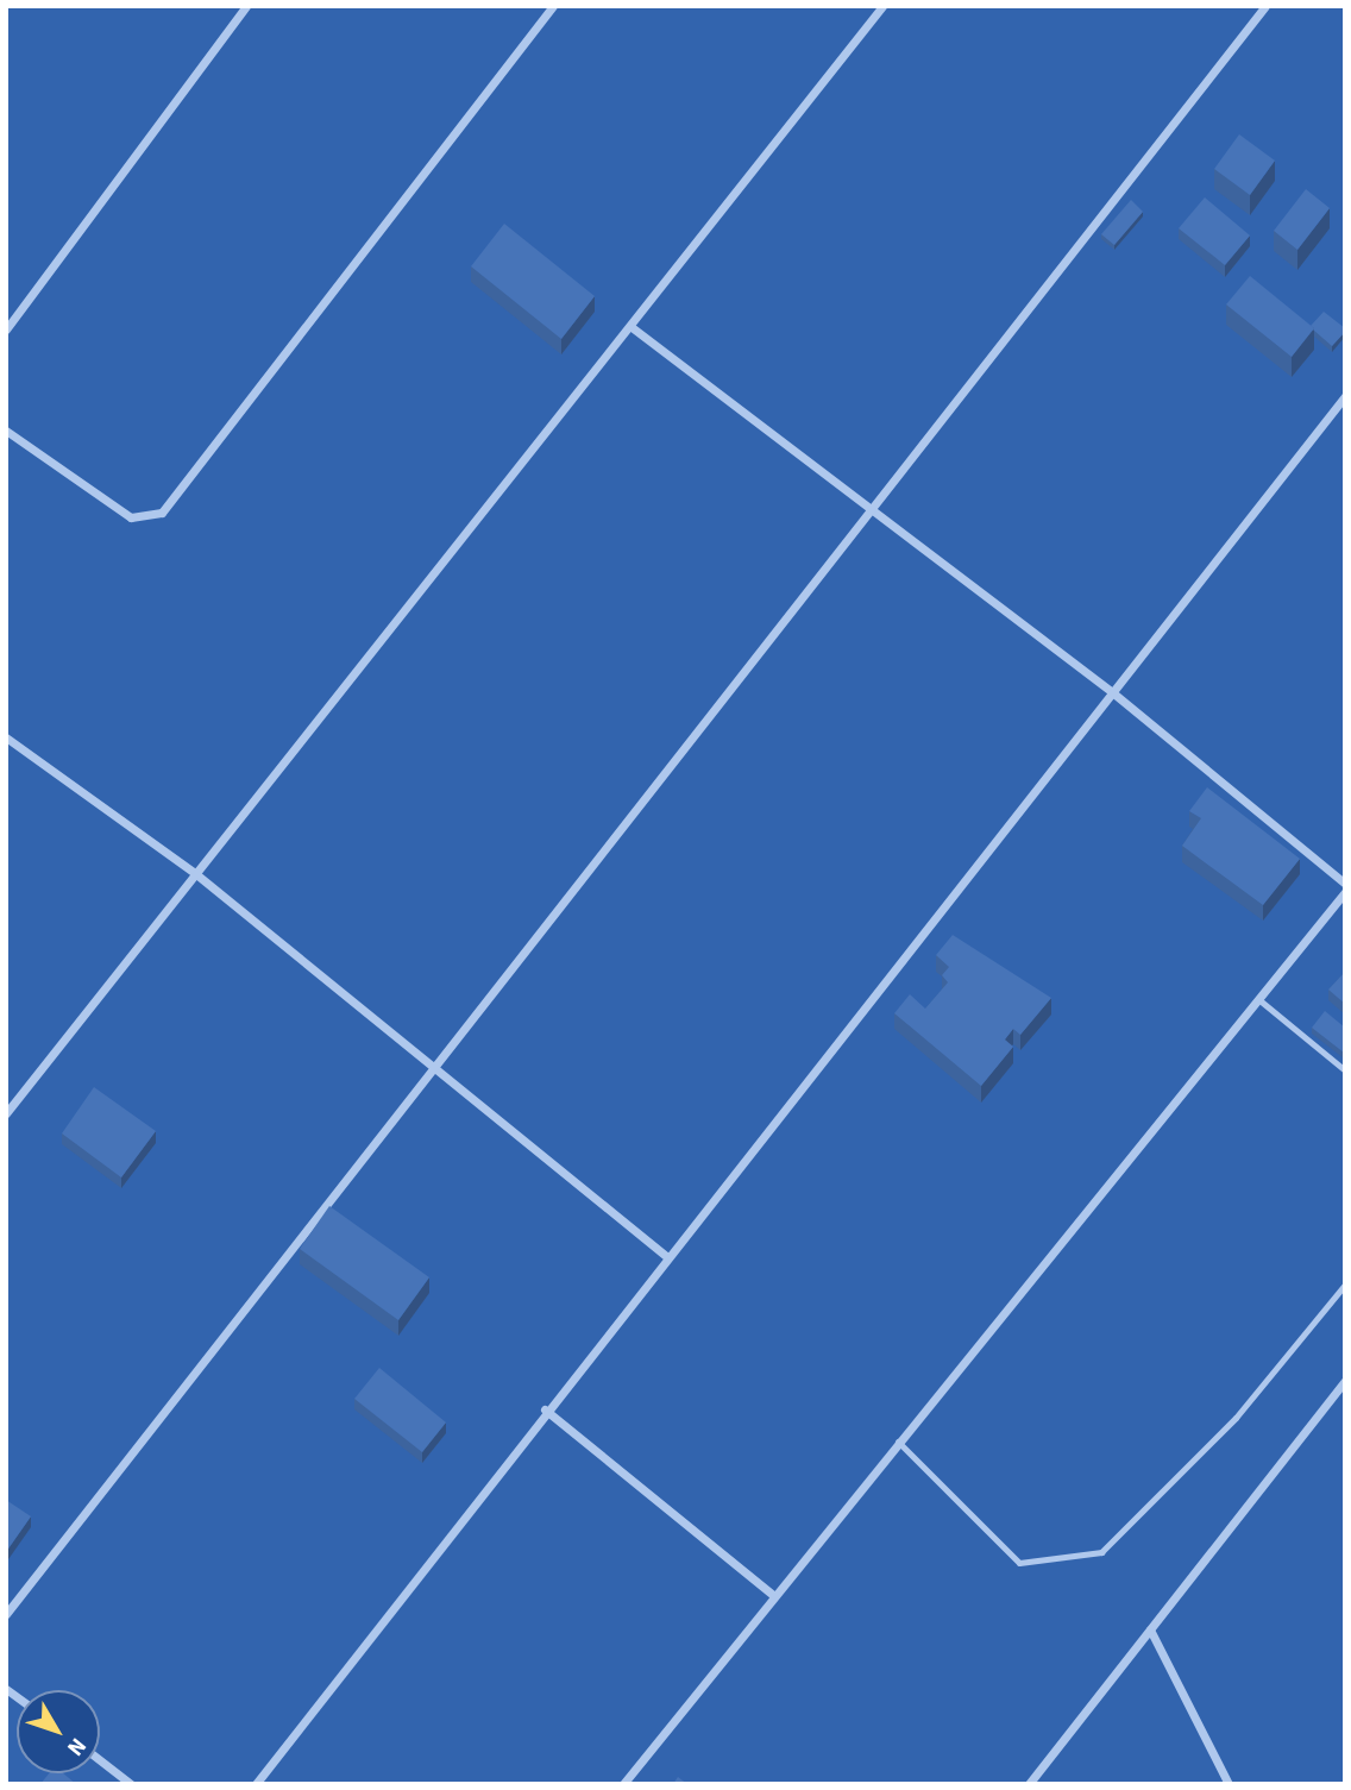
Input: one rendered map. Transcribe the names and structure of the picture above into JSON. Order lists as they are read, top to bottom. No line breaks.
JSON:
{"north":"bottom right"}
